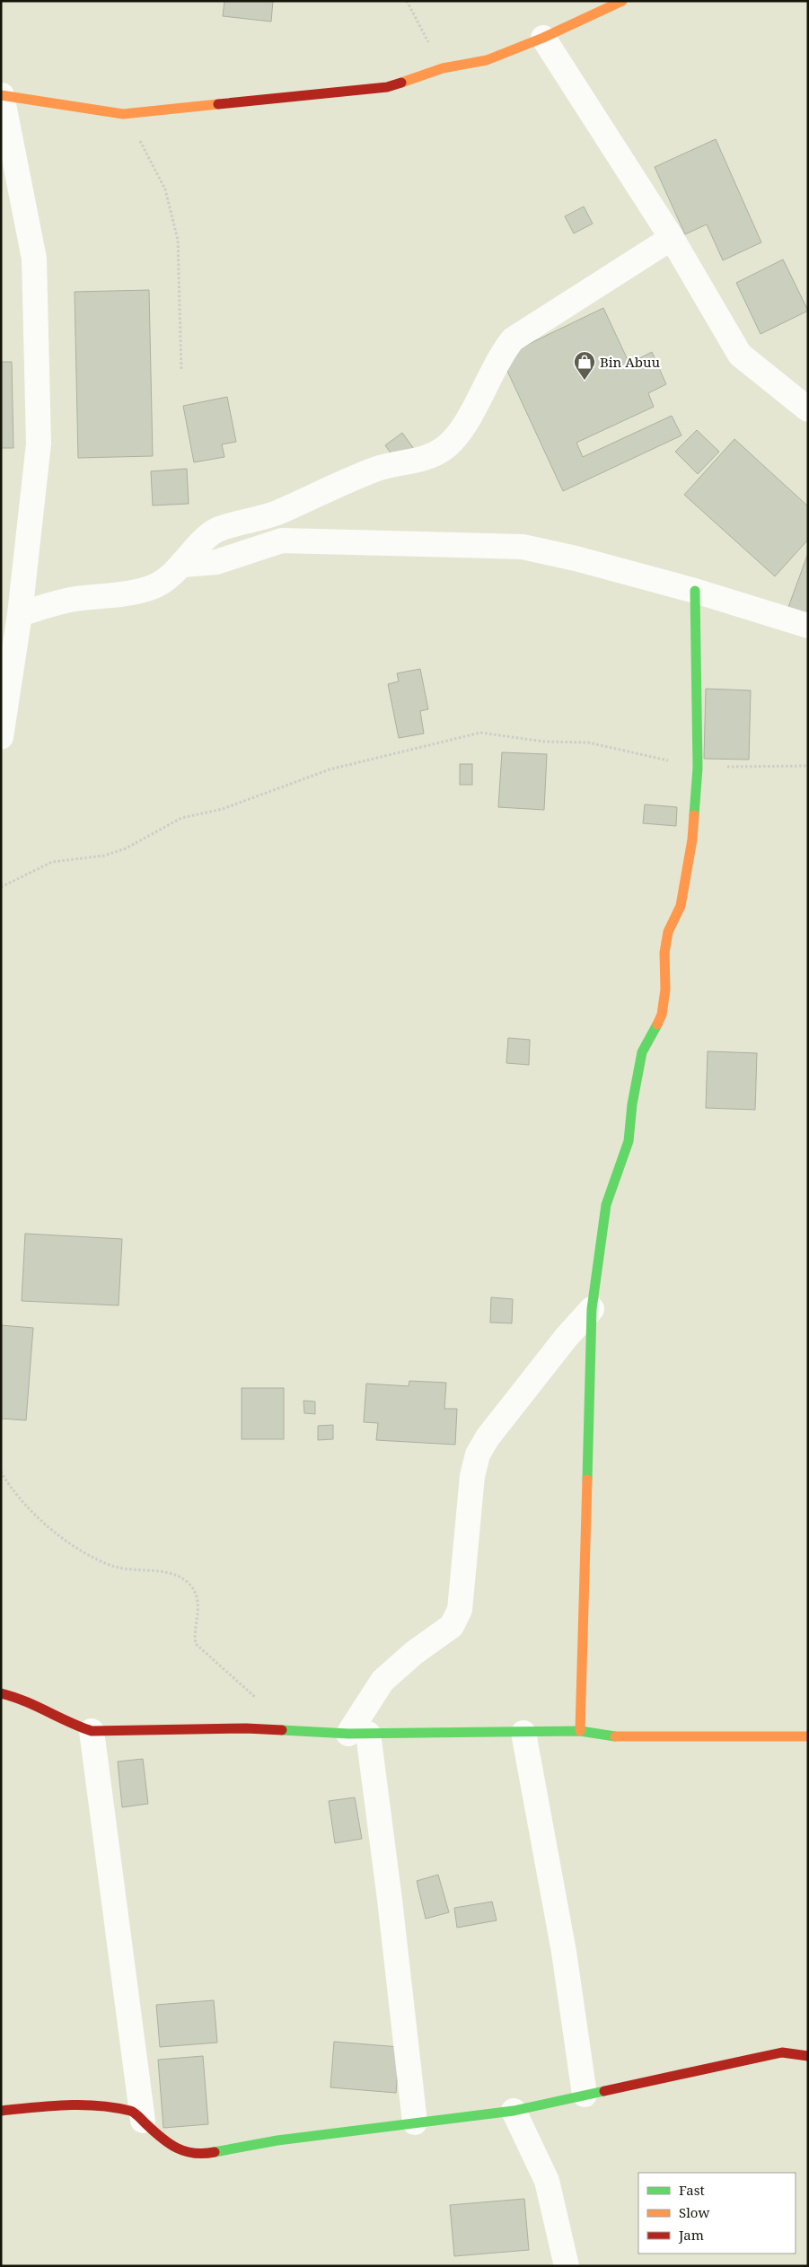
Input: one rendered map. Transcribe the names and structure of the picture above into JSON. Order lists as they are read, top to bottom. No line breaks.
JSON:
{"places":{"shop":["Bin Abuu"]},"legend":["Fast","Slow","Jam"]}
